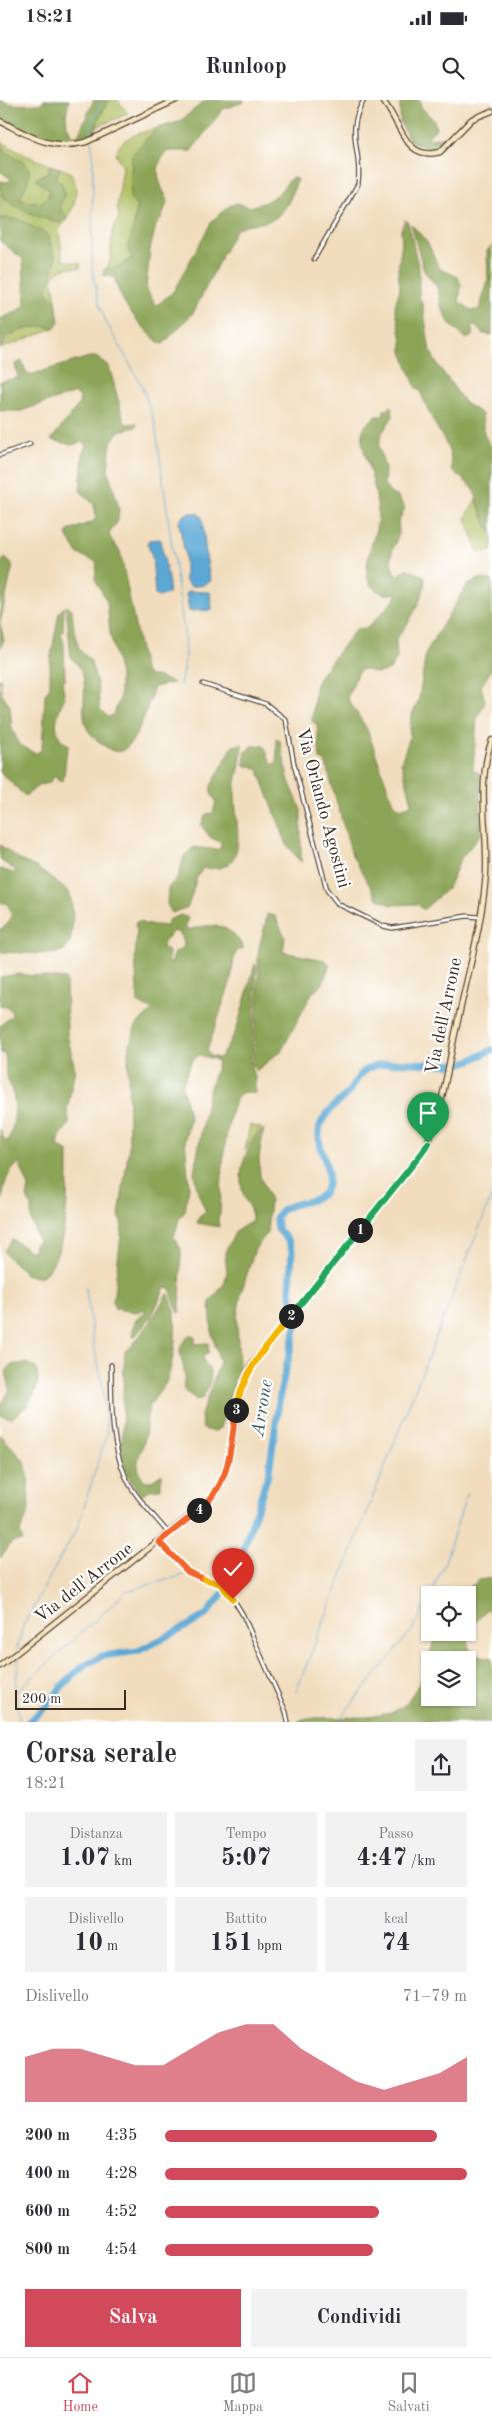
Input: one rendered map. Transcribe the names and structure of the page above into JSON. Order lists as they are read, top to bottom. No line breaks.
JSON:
{"streets":{"street":["Via Orlando Agostini","Via dell'Arrone"]},"crossings":[["Via Orlando Agostini","Via dell'Arrone"]],"water":["Arrone"],"scale_bar":"200 m","page":{"status":"18:21","header":"Runloop","pins":["1","2","3","4"],"scale":"200 m","heading":["Corsa serale","18:21"],"stats":[["Distanza","1.07 km"],["Tempo","5:07"],["Passo","4:47 /km"],["Dislivello","10 m"],["Battito","151 bpm"],["kcal","74"]],"chart":["Dislivello","71–79 m"],"list":[{"name":"200 m","note":"4:35"},{"name":"400 m","note":"4:28"},{"name":"600 m","note":"4:52"},{"name":"800 m","note":"4:54"}],"buttons":["Salva","Condividi"],"tabs":["Home","Mappa","Salvati"]}}
